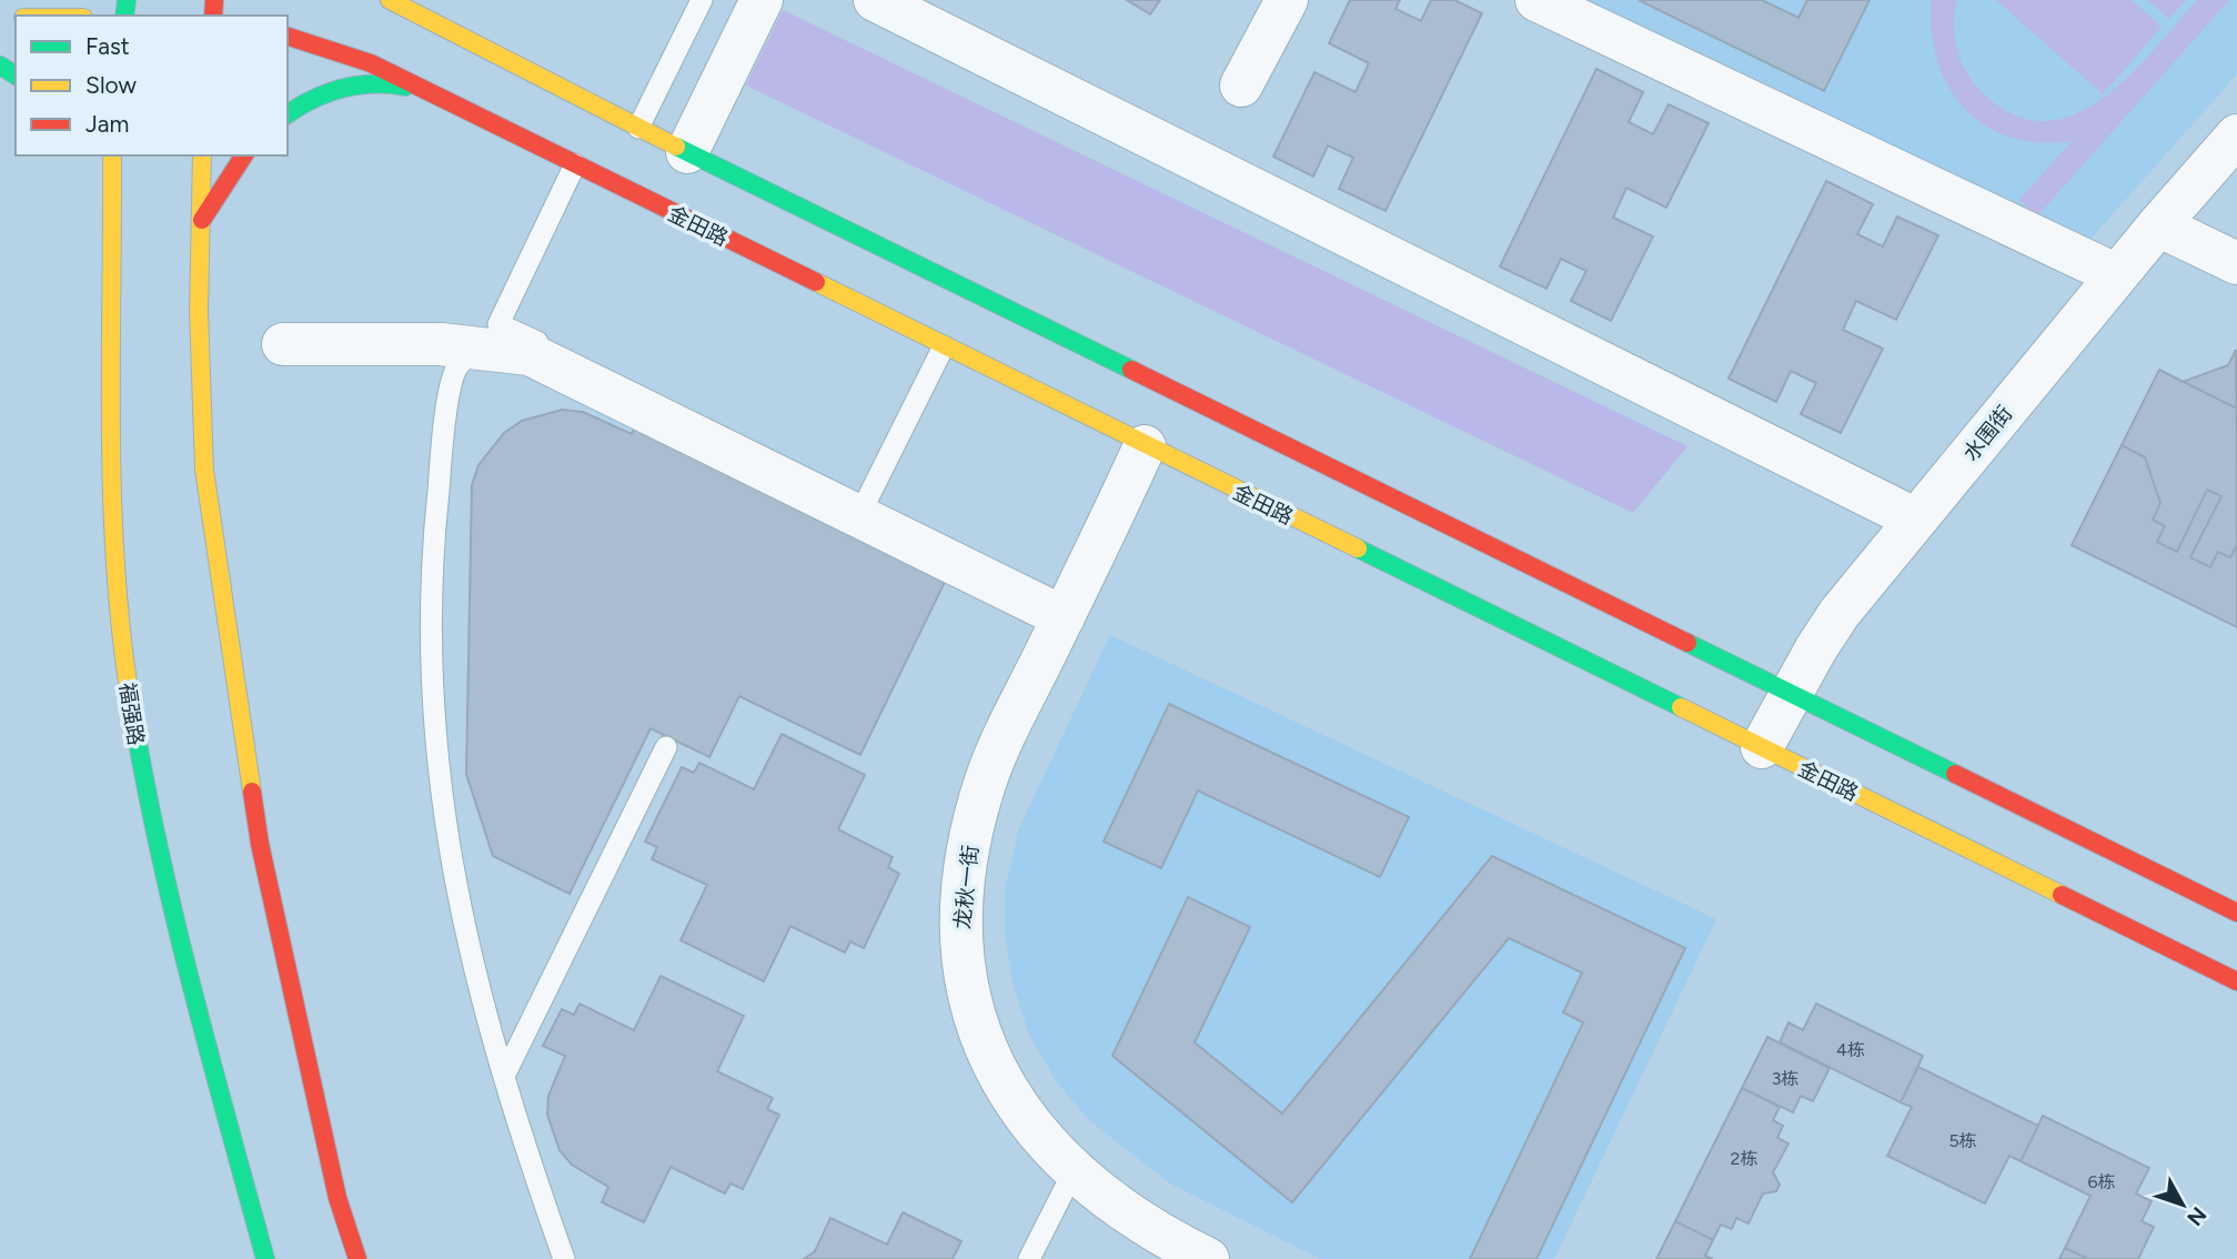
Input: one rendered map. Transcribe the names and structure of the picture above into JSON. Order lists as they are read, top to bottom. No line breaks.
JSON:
{"streets":{"main road":["金田路","福强路"],"street":["水围街","龙秋一街"]},"crossings":[["金田路","水围街"],["金田路","龙秋一街"]],"house_numbers":["4栋","3栋","5栋","2栋","6栋"],"legend":["Fast","Slow","Jam"],"north":"bottom right"}
